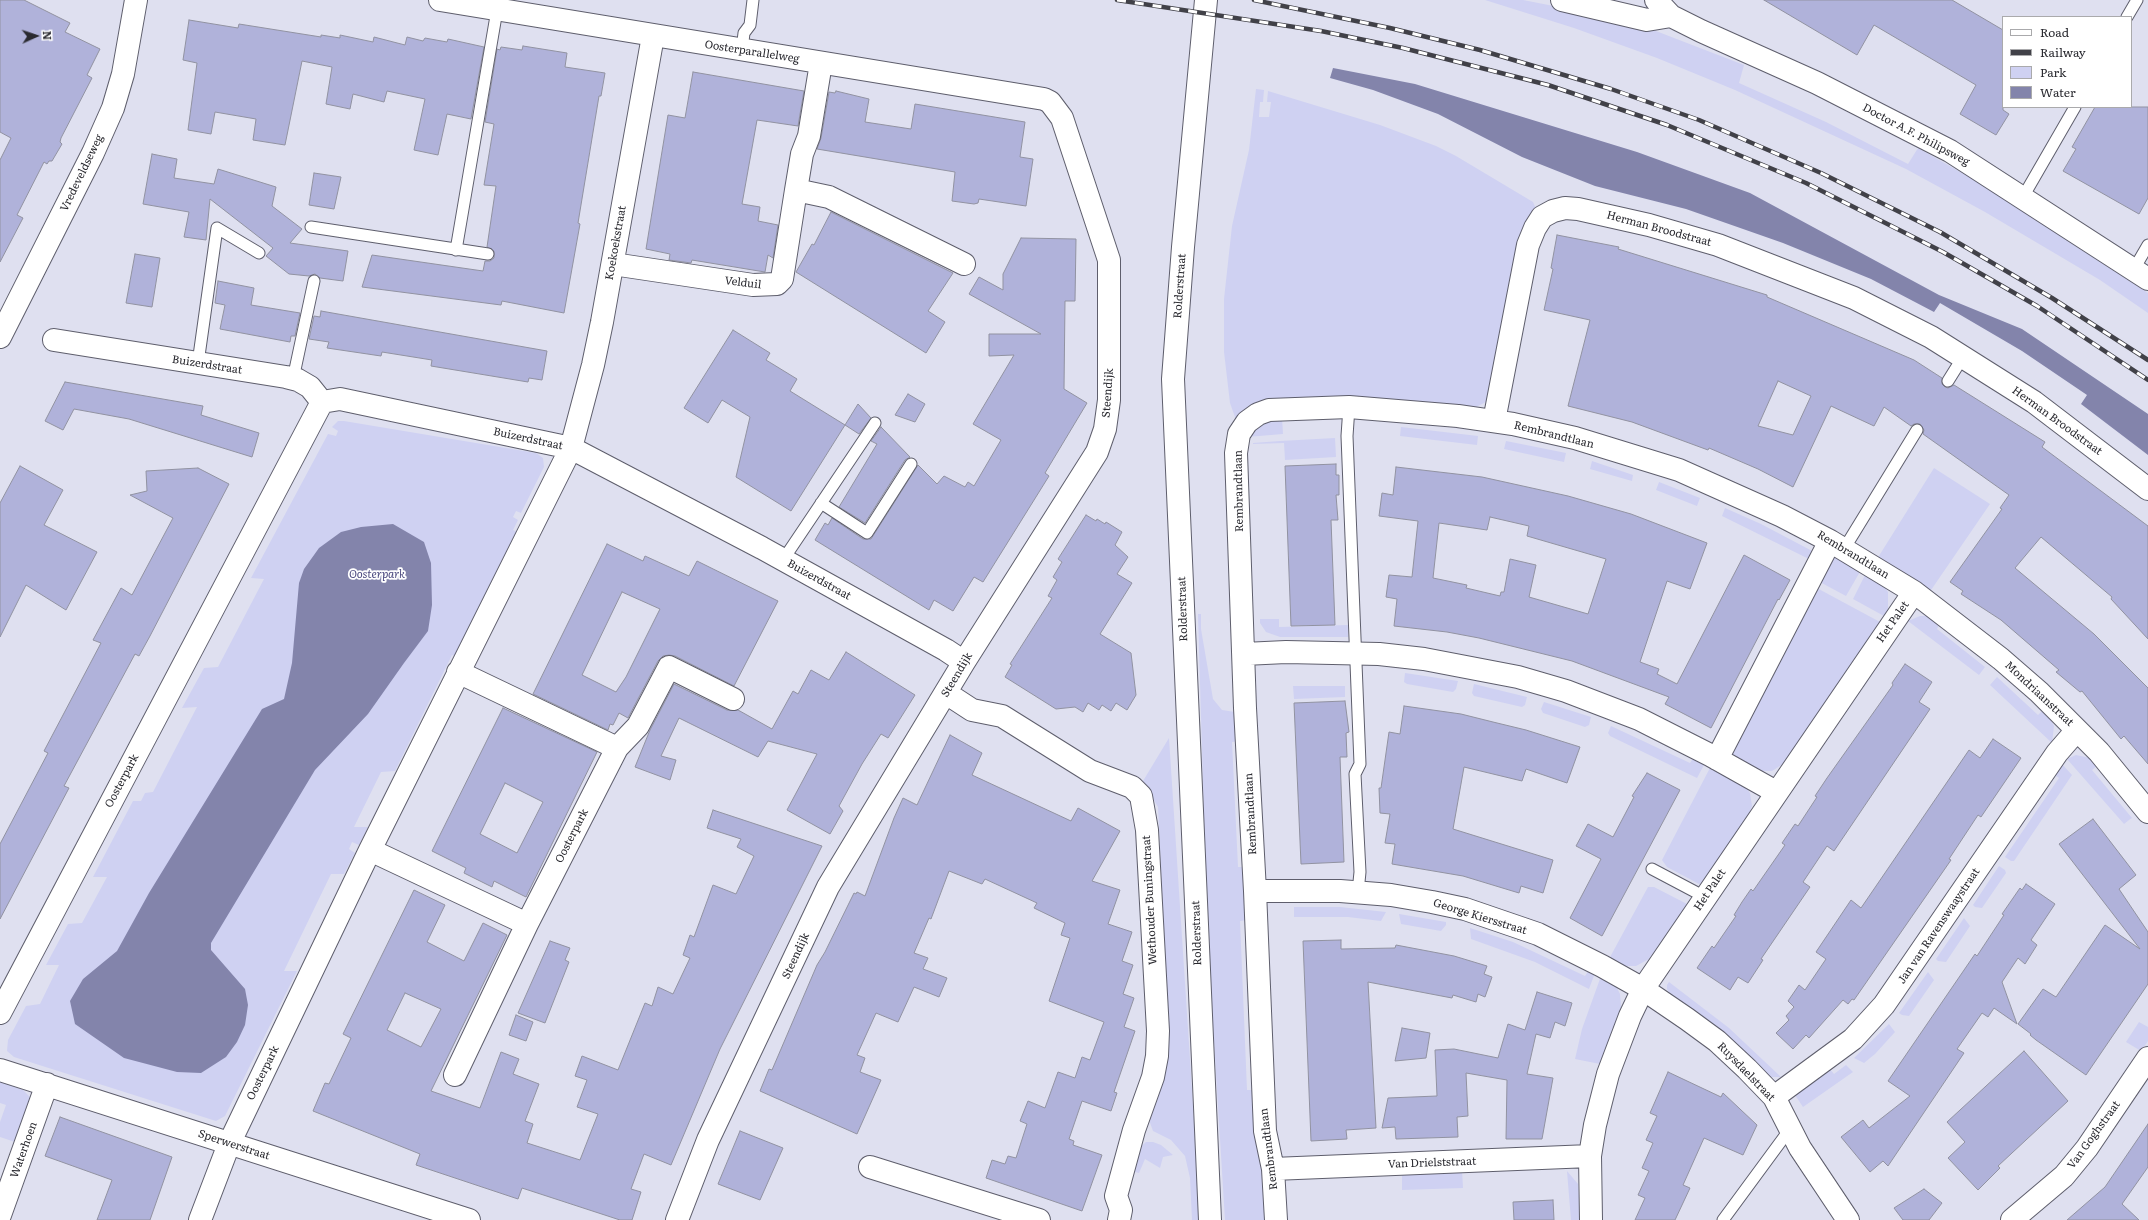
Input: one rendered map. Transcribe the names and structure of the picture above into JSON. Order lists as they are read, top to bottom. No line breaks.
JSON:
{"streets":{"street":["Oosterparallelweg","Doctor A.F. Philipsweg","Vredeveldseweg","Herman Broodstraat","Koekoekstraat","Velduil","Rolderstraat","Buizerdstraat","Steendijk","Rembrandtlaan","Het Palet","Mondriaanstraat","Oosterpark","Wethouder Buningstraat","George Kiersstraat","Jan van Ravenswaaystraat","Ruysdaelstraat","Van Goghstraat","Sperwerstraat","Waterhoen","Van Drielststraat"]},"crossings":[["Oosterparallelweg","Koekoekstraat"],["Oosterparallelweg","Velduil"],["Oosterparallelweg","Steendijk"],["Herman Broodstraat","Rembrandtlaan"],["Koekoekstraat","Velduil"],["Koekoekstraat","Buizerdstraat"],["Koekoekstraat","Oosterpark"],["Buizerdstraat","Steendijk"],["Buizerdstraat","Oosterpark"],["Steendijk","Wethouder Buningstraat"],["Rembrandtlaan","Het Palet"],["Rembrandtlaan","Mondriaanstraat"],["Rembrandtlaan","George Kiersstraat"],["Rembrandtlaan","Van Drielststraat"],["Het Palet","Mondriaanstraat"],["Het Palet","George Kiersstraat"],["Het Palet","Ruysdaelstraat"],["Het Palet","Van Drielststraat"],["Mondriaanstraat","Jan van Ravenswaaystraat"],["Oosterpark","Sperwerstraat"],["George Kiersstraat","Ruysdaelstraat"],["Jan van Ravenswaaystraat","Ruysdaelstraat"],["Sperwerstraat","Waterhoen"]],"parks":["Oosterpark"],"legend":["Road","Railway","Park","Water"],"north":"right"}
